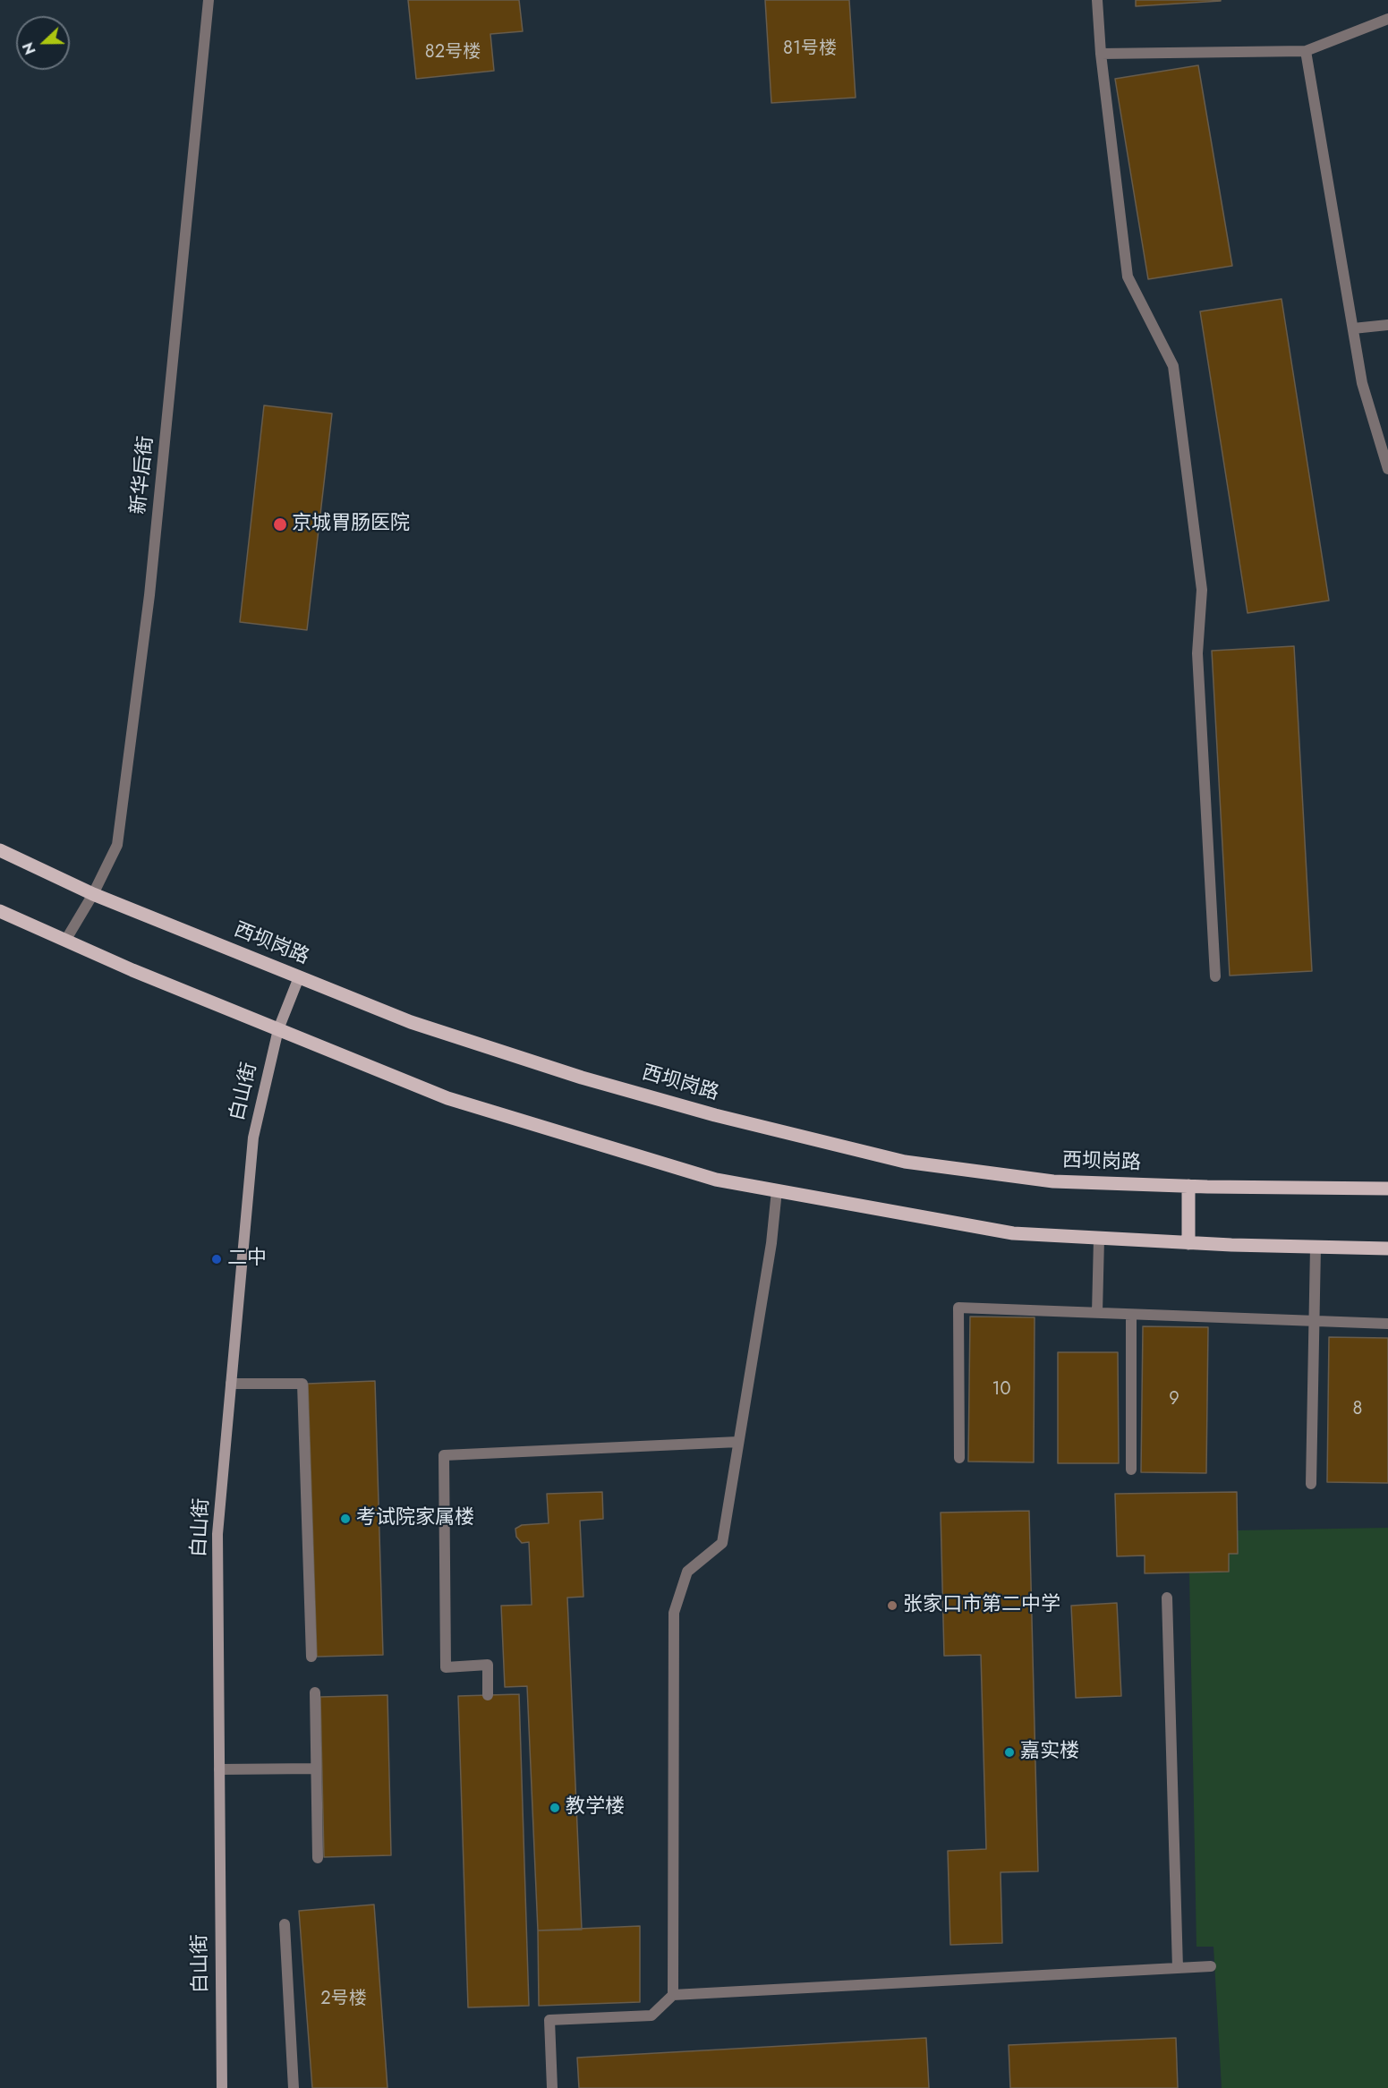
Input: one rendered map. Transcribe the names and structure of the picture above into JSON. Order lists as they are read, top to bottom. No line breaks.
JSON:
{"streets":{"main road":["西坝岗路","白山街"],"street":["新华后街"]},"crossings":[["新华后街","西坝岗路"],["西坝岗路","白山街"]],"places":["京城胃肠医院","二中","考试院家属楼","张家口市第二中学","嘉实楼","教学楼"],"house_numbers":["81号楼","82号楼","10","9","8","2号楼"],"north":"left"}
